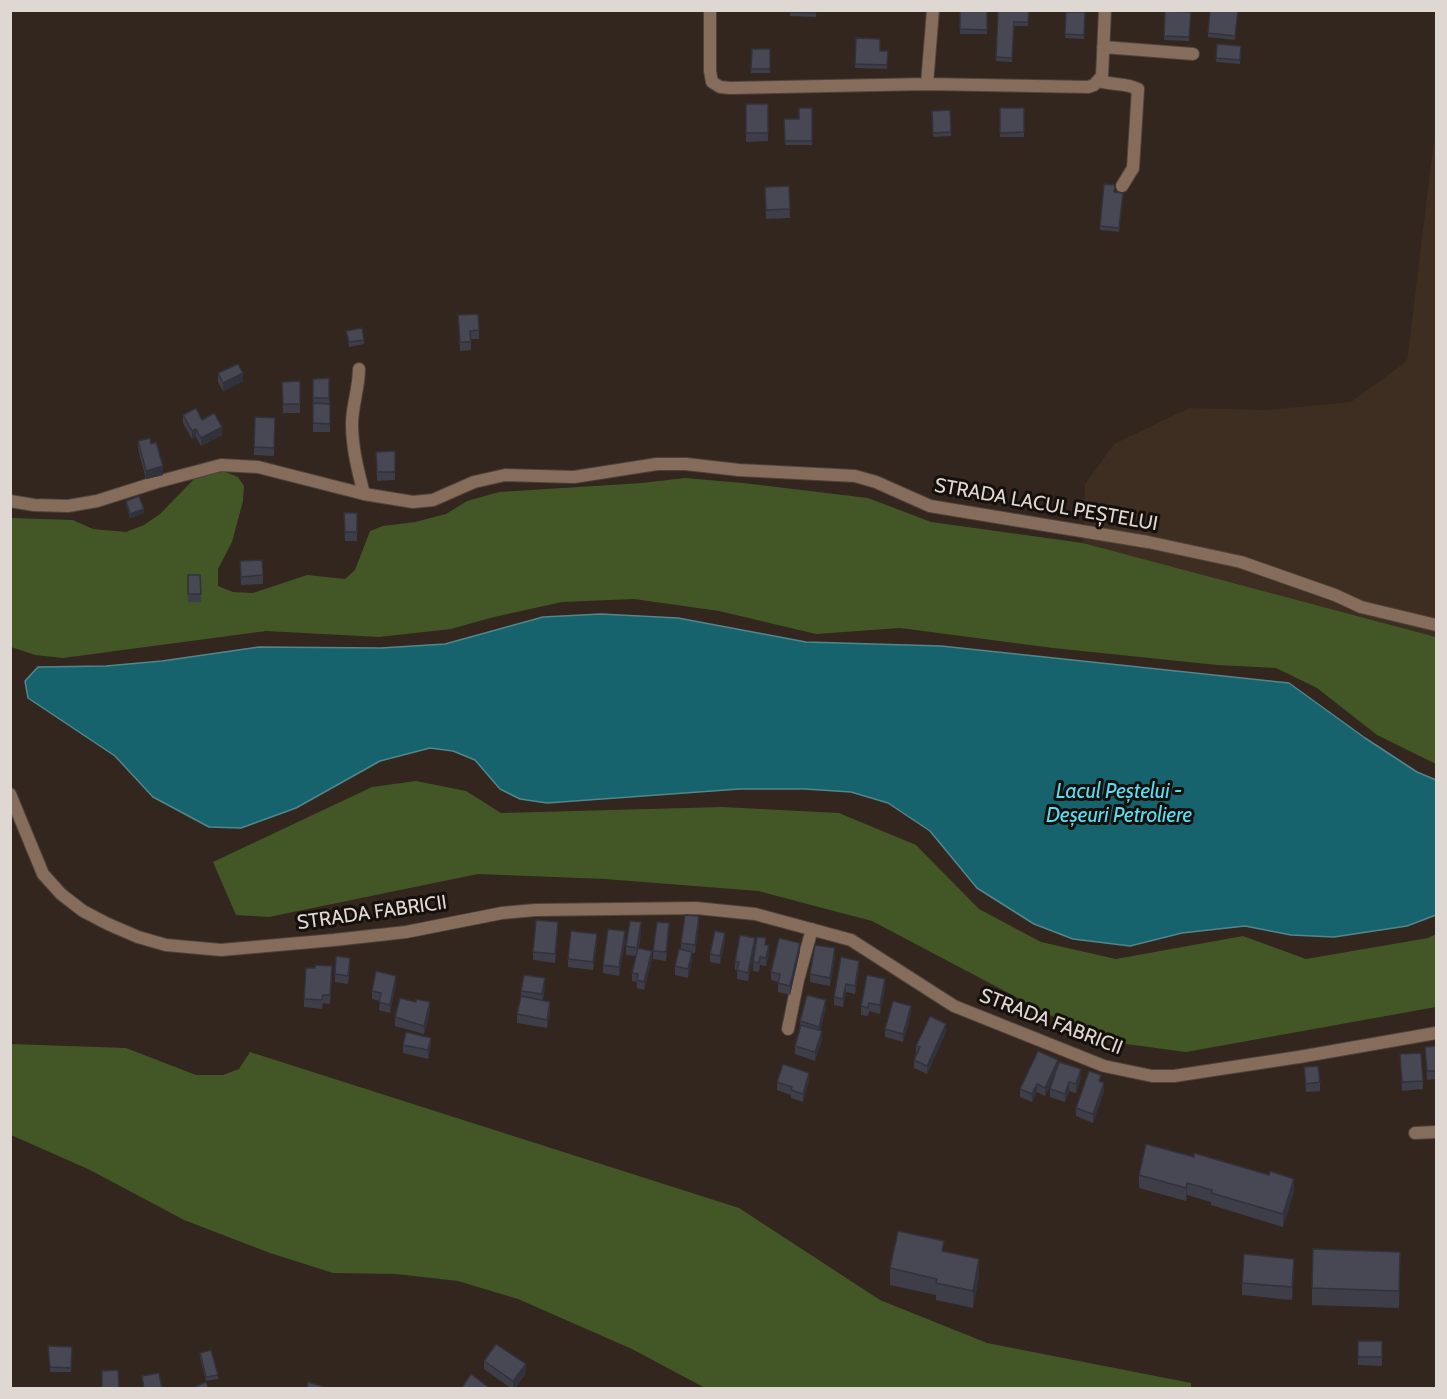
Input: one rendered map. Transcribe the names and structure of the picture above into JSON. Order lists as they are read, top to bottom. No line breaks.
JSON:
{"streets":{"street":["STRADA LACUL PEȘTELUI","STRADA FABRICII"]},"water":["Lacul Peștelui - Deșeuri Petroliere"]}
